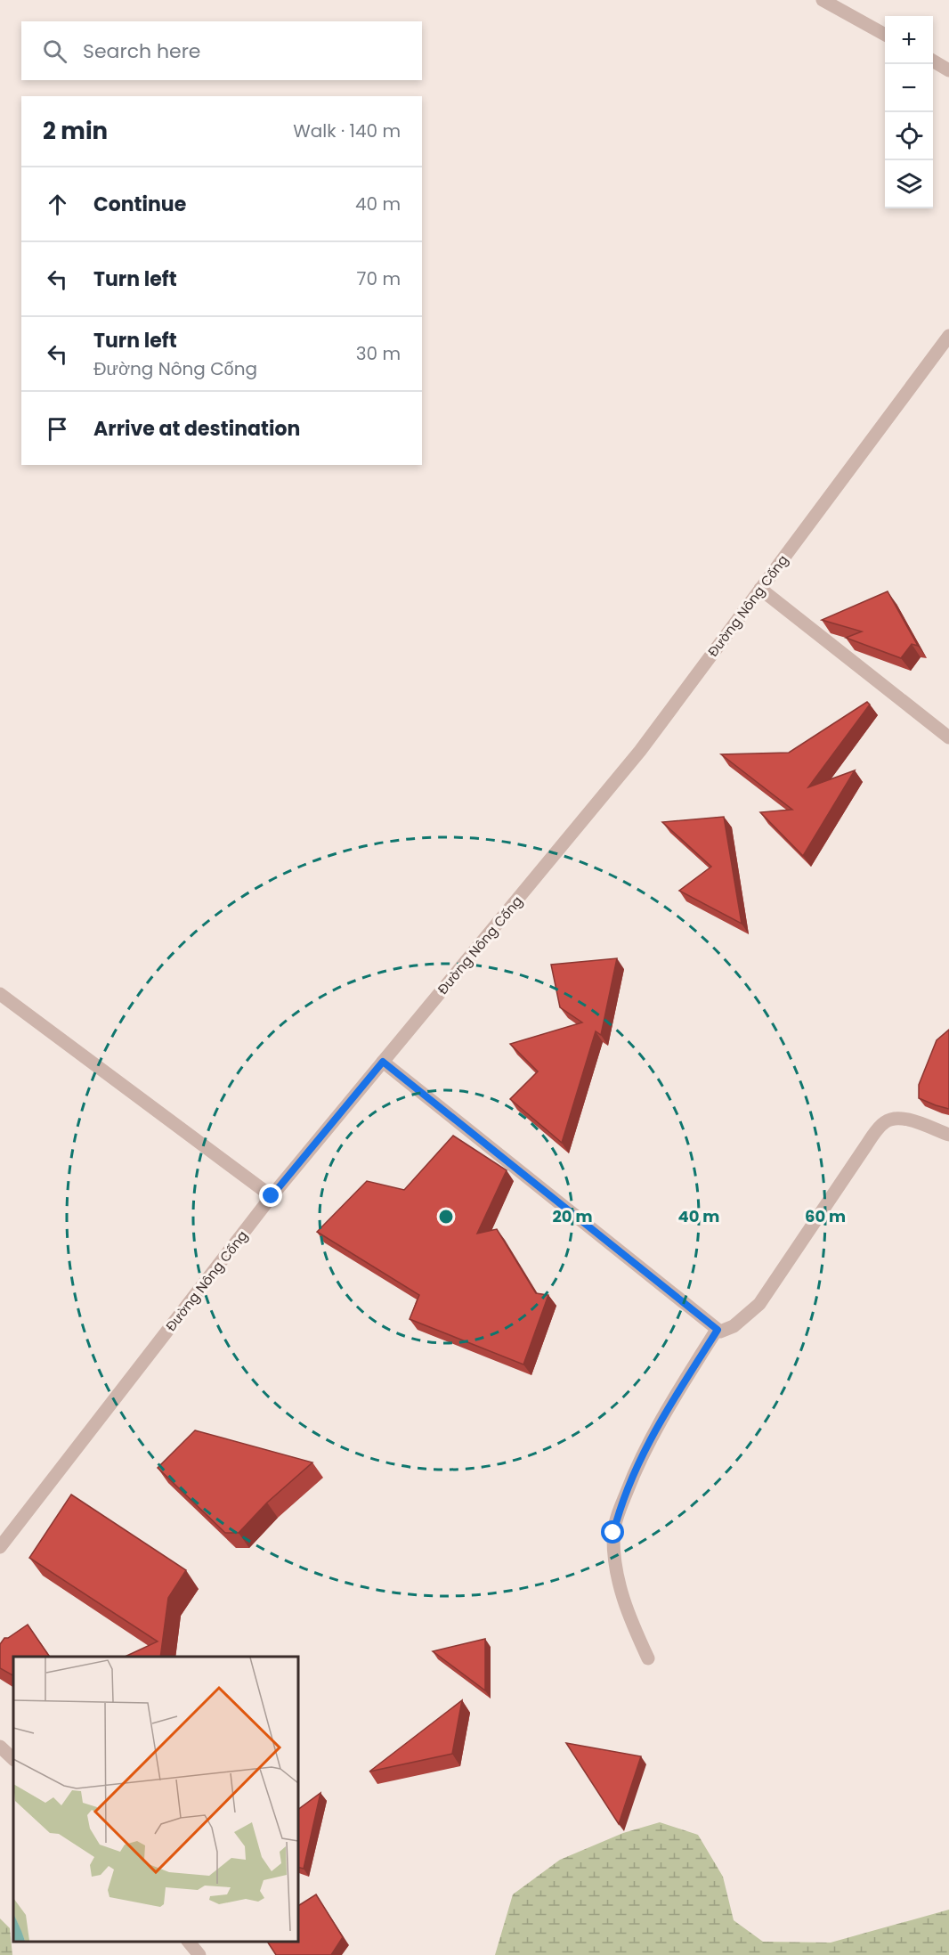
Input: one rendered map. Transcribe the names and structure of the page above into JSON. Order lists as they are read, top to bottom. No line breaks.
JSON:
{"streets":{"street":["Đường Nông Cống"]},"page":{"map_buttons":["+","−"],"search":"Search here","heading":["2 min","Walk · 140 m"],"list":[["Continue","40 m"],["Turn left","70 m"],["Turn left","Đường Nông Cống","30 m"],"Arrive at destination"]},"rings":["20 m","40 m","60 m"]}
